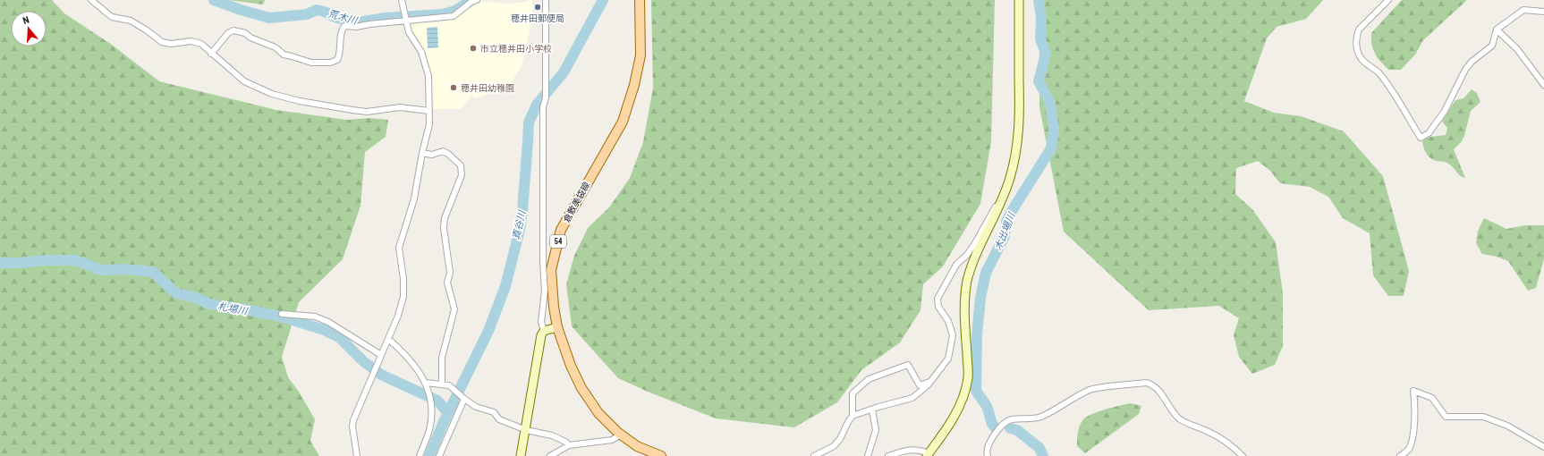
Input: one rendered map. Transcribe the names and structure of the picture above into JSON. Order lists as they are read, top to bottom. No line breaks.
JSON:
{"streets":{"main road":["倉敷美袋線","54"]},"water":["荒木川","真谷川","木出場川","札場川"],"places":["穂井田郵便局","市立穂井田小学校","穂井田幼稚園"],"north":"top"}
